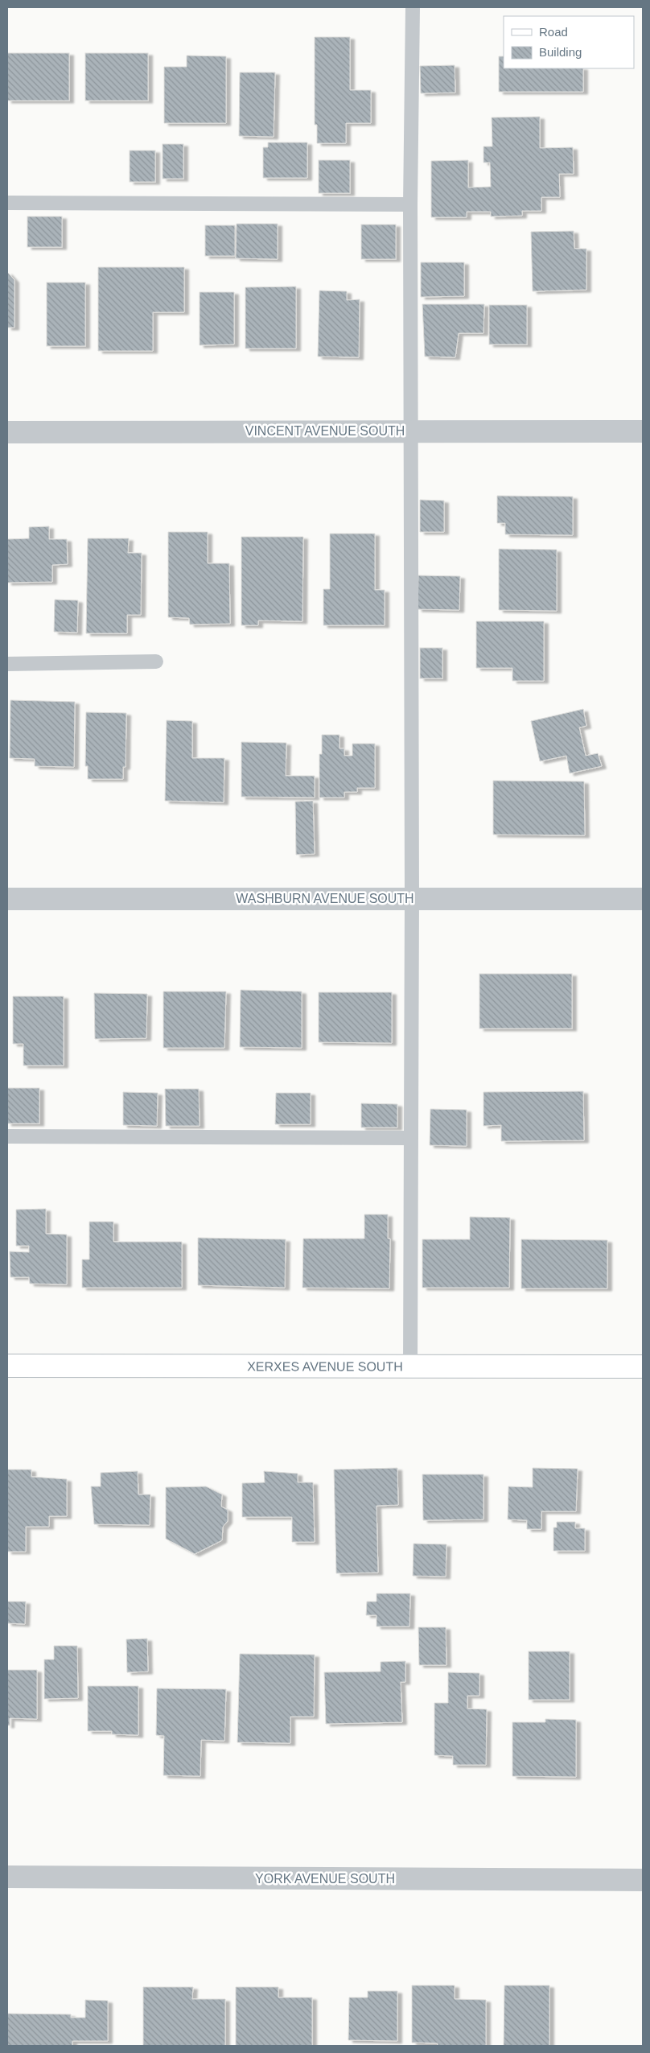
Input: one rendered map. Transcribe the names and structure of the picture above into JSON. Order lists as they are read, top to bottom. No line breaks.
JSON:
{"streets":{"street":["VINCENT AVENUE SOUTH","WASHBURN AVENUE SOUTH","XERXES AVENUE SOUTH","YORK AVENUE SOUTH"]},"legend":["Road","Building"]}
